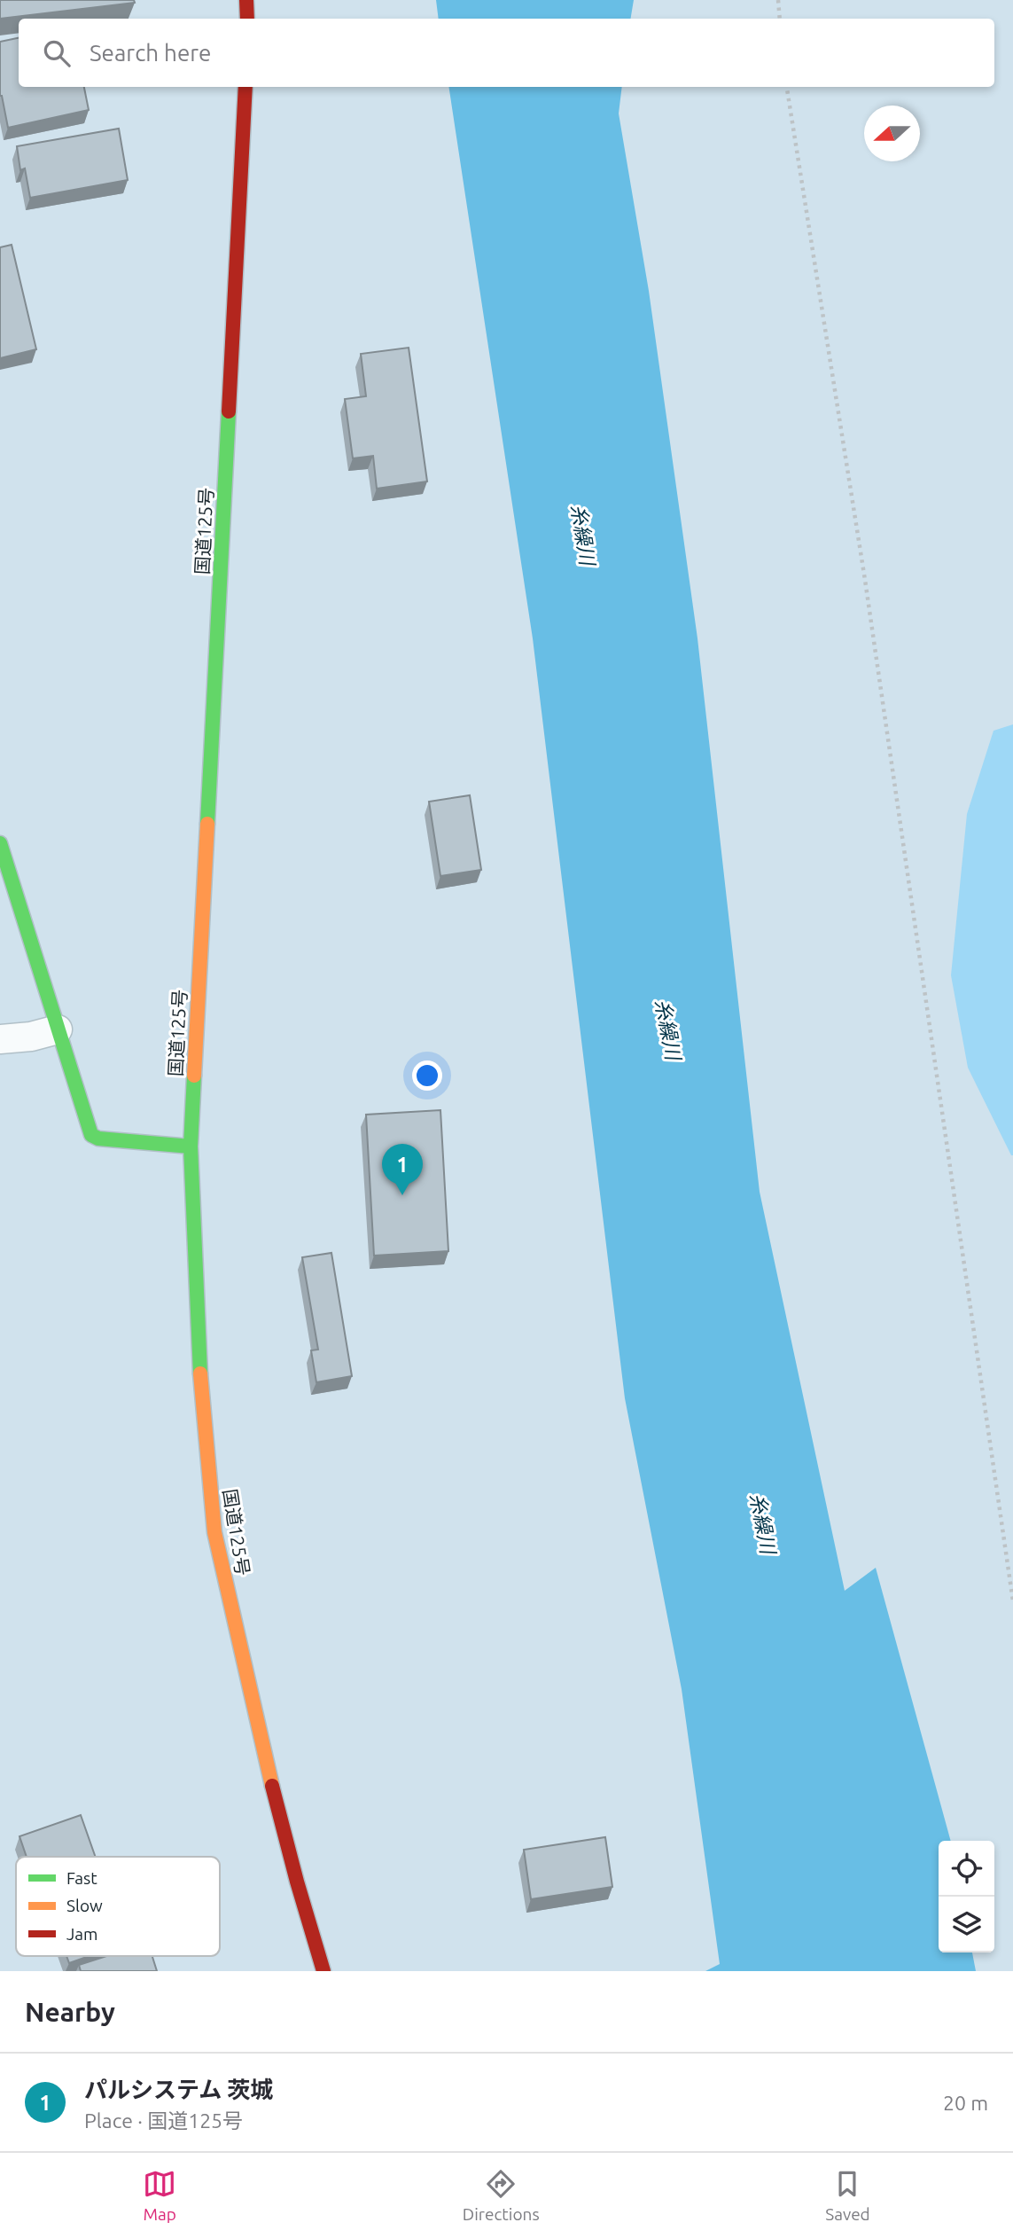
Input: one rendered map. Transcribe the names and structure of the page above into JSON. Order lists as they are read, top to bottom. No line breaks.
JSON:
{"streets":{"main road":["国道125号"]},"water":["糸繰川"],"legend":["Fast","Slow","Jam"],"north":"left","page":{"search":"Search here","pins":"1","heading":"Nearby","list":[{"mark":"1","name":"パルシステム 茨城","note":"Place · 国道125号","value":"20 m"}],"nav":["Map","Directions","Saved"]}}
